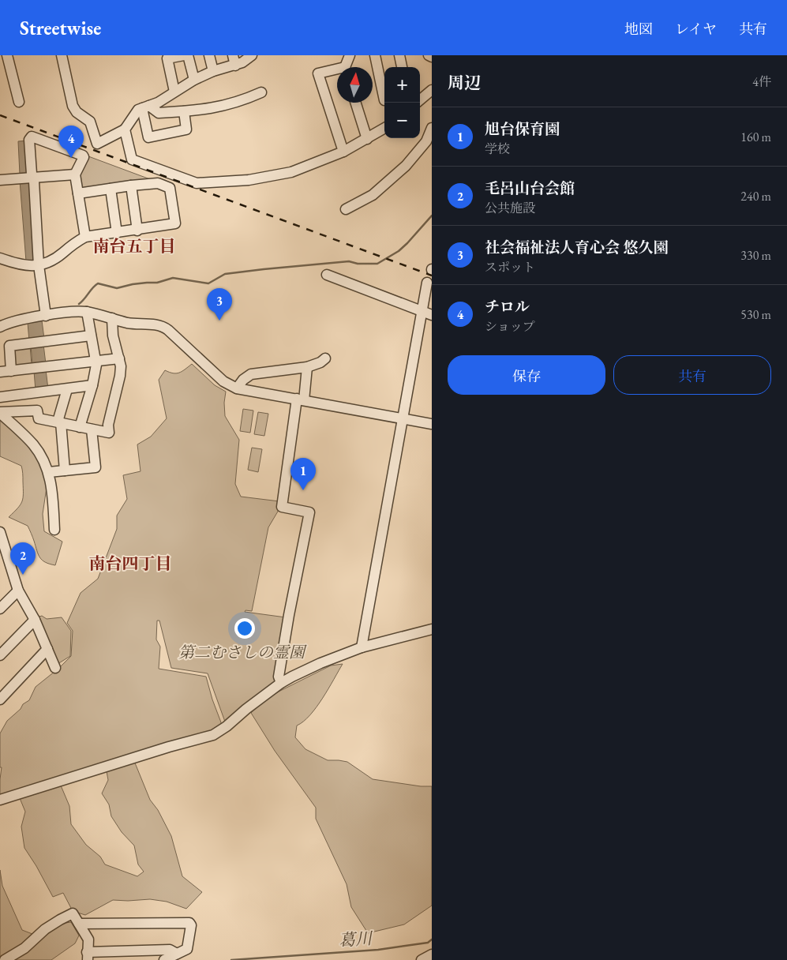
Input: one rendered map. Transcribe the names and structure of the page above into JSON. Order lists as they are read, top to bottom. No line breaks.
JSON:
{"districts":["南台五丁目","南台四丁目"],"water":["葛川"],"parks":["第二むさしの霊園"],"north":"top","page":{"header":"Streetwise","nav":["地図","レイヤ","共有"],"heading":["周辺","4件"],"map_buttons":["+","−"],"list":[{"mark":"1","name":"旭台保育園","note":"学校","value":"160 m"},{"mark":"2","name":"毛呂山台会館","note":"公共施設","value":"240 m"},{"mark":"3","name":"社会福祉法人育心会 悠久園","note":"スポット","value":"330 m"},{"mark":"4","name":"チロル","note":"ショップ","value":"530 m"}],"pins":["4","3","1","2"],"buttons":["保存","共有"]}}
